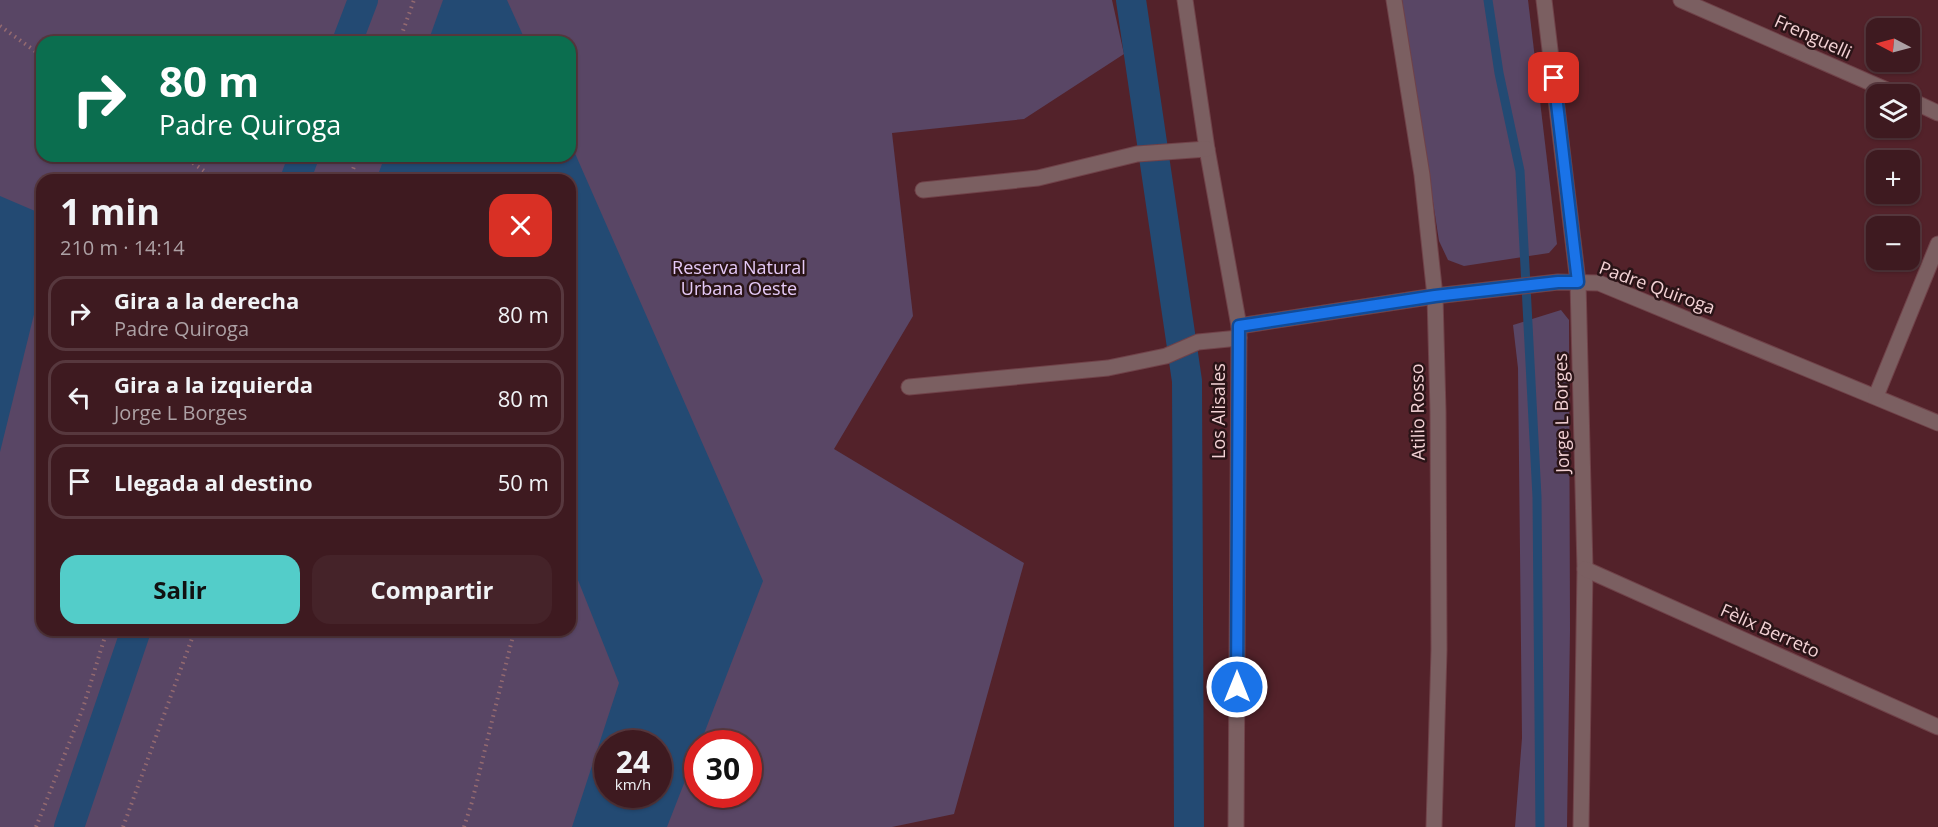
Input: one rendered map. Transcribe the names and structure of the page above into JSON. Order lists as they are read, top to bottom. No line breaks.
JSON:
{"streets":{"street":["Frenguelli","Padre Quiroga","Los Alisales","Atilio Rosso","Jorge L Borges","Fèlix Berreto"]},"crossings":[["Padre Quiroga","Los Alisales"],["Padre Quiroga","Atilio Rosso"],["Padre Quiroga","Jorge L Borges"],["Jorge L Borges","Fèlix Berreto"]],"parks":["Reserva Natural Urbana Oeste"],"north":"left","page":{"map_buttons":["+","−"],"turn":["80 m","Padre Quiroga"],"heading":["1 min","210 m · 14:14"],"list":[{"name":"Gira a la derecha","note":"Padre Quiroga","value":"80 m"},{"name":"Gira a la izquierda","note":"Jorge L Borges","value":"80 m"},{"name":"Llegada al destino","value":"50 m"}],"buttons":["Salir","Compartir"],"speed":"24 km/h","limit":"30"}}
